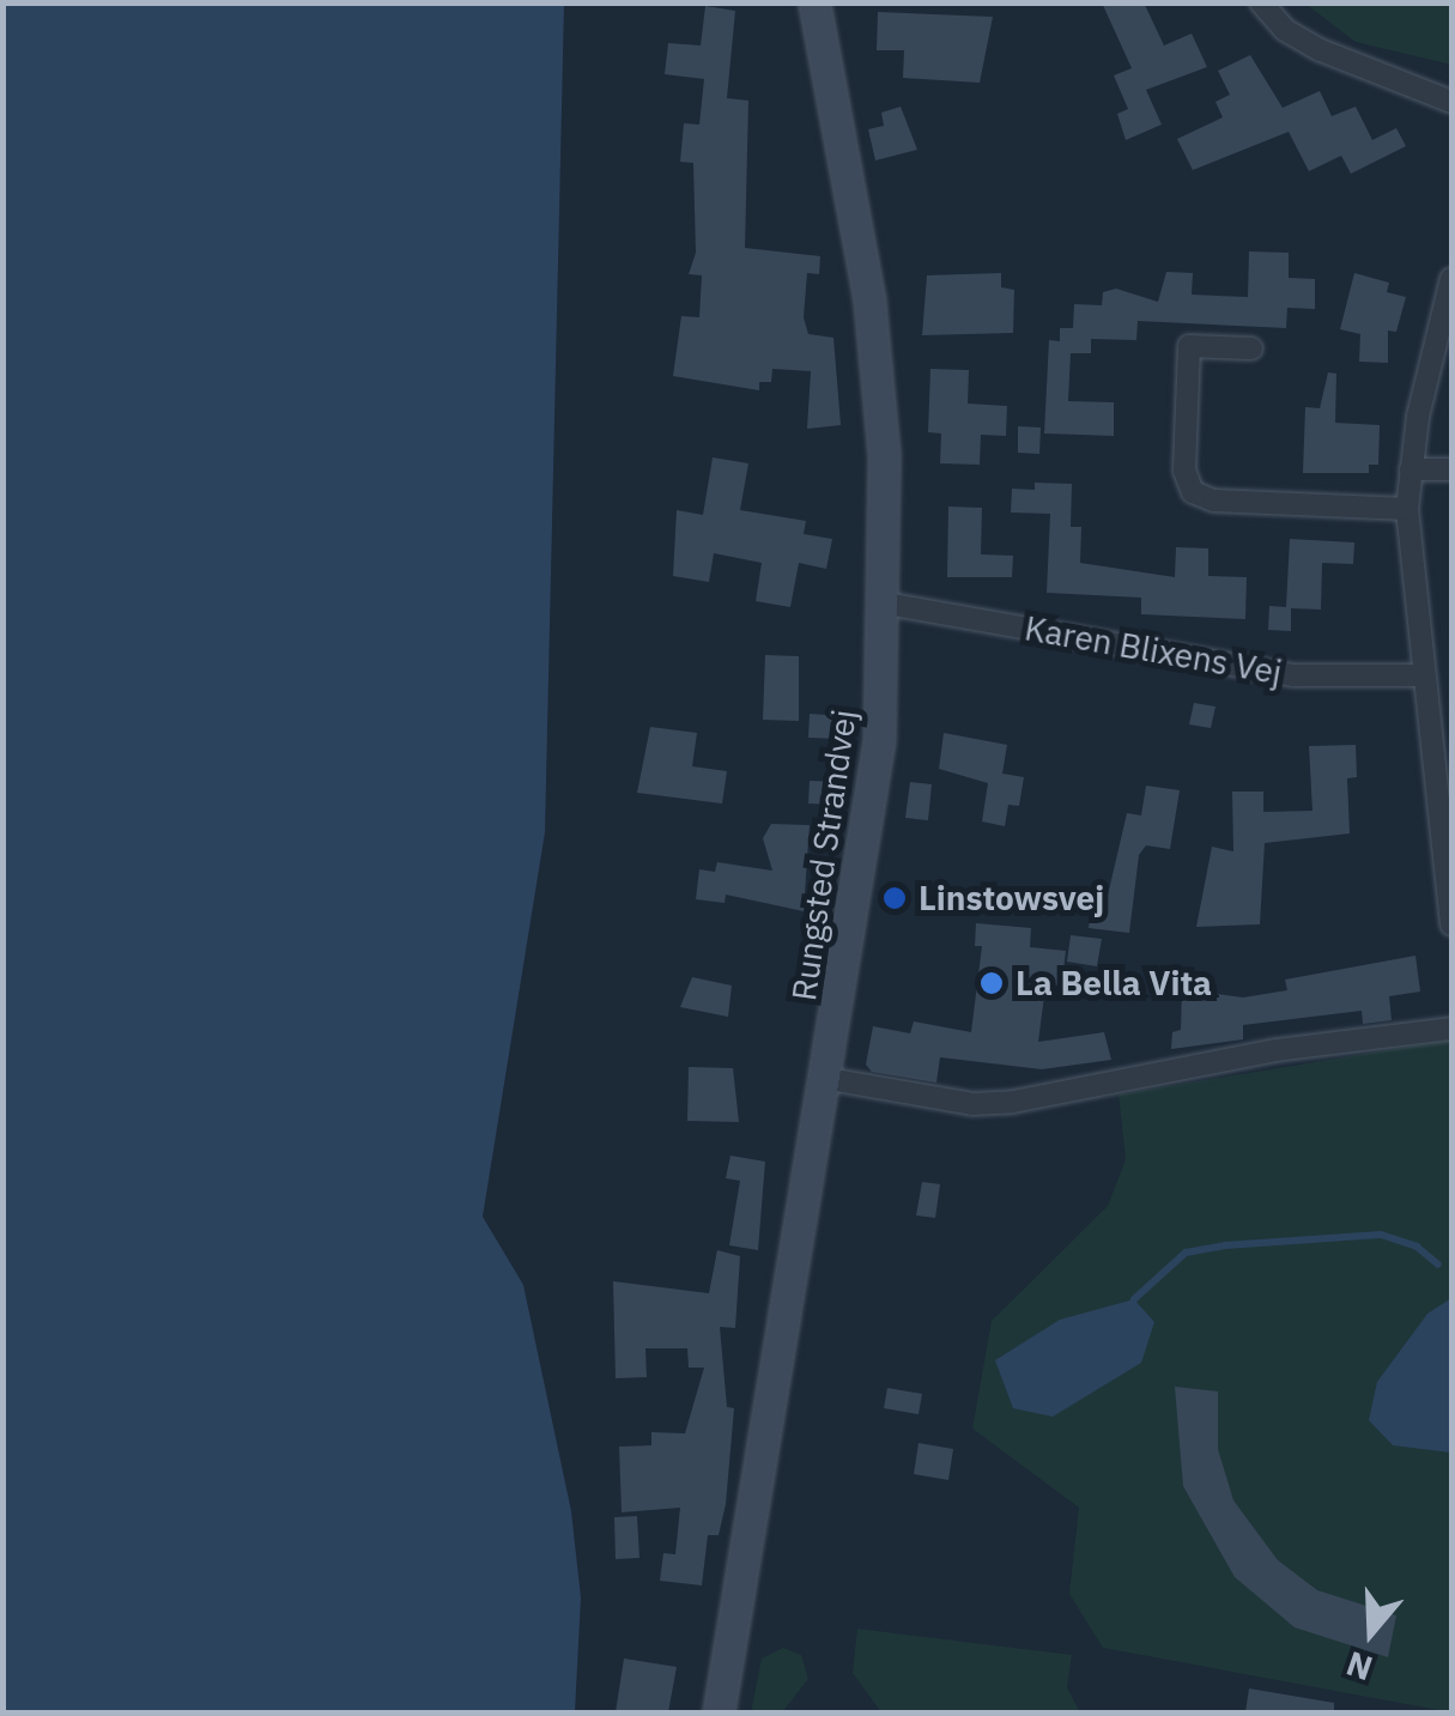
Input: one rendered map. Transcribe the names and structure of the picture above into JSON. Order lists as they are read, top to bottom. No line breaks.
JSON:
{"streets":{"main road":["Rungsted Strandvej"],"street":["Karen Blixens Vej"]},"crossings":[["Karen Blixens Vej","Rungsted Strandvej"]],"places":["Linstowsvej","La Bella Vita"],"north":"bottom"}
